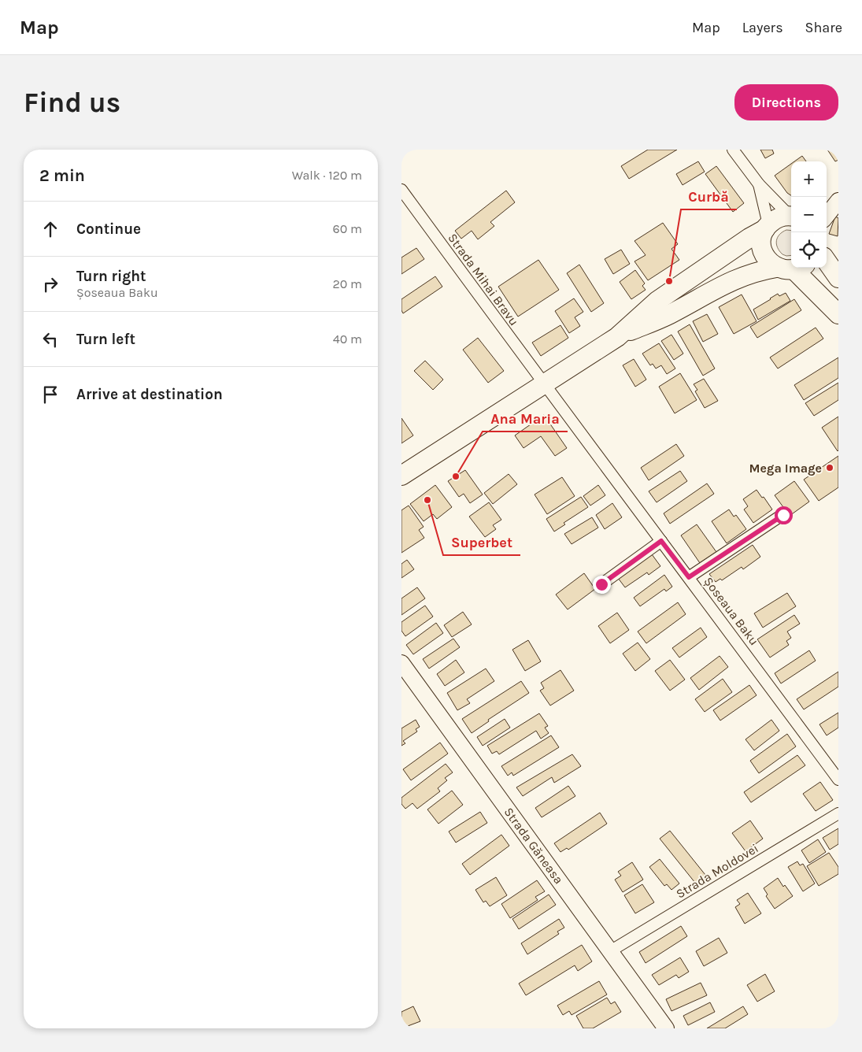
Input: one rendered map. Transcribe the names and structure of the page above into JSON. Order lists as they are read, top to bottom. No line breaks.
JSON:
{"streets":{"main road":["Strada Găneasa"],"street":["Strada Mihai Bravu","Șoseaua Baku","Strada Moldovei"]},"crossings":[["Strada Mihai Bravu","Șoseaua Baku"],["Strada Găneasa","Strada Moldovei"]],"places":["Curbă","Mega Image","Ana Maria","Superbet"],"page":{"header":"Map","nav":["Map","Layers","Share"],"buttons":"Directions","title":"Find us","heading":["2 min","Walk · 120 m"],"map_buttons":["+","−"],"list":[["Continue","60 m"],["Turn right","Șoseaua Baku","20 m"],["Turn left","40 m"],"Arrive at destination"]}}
